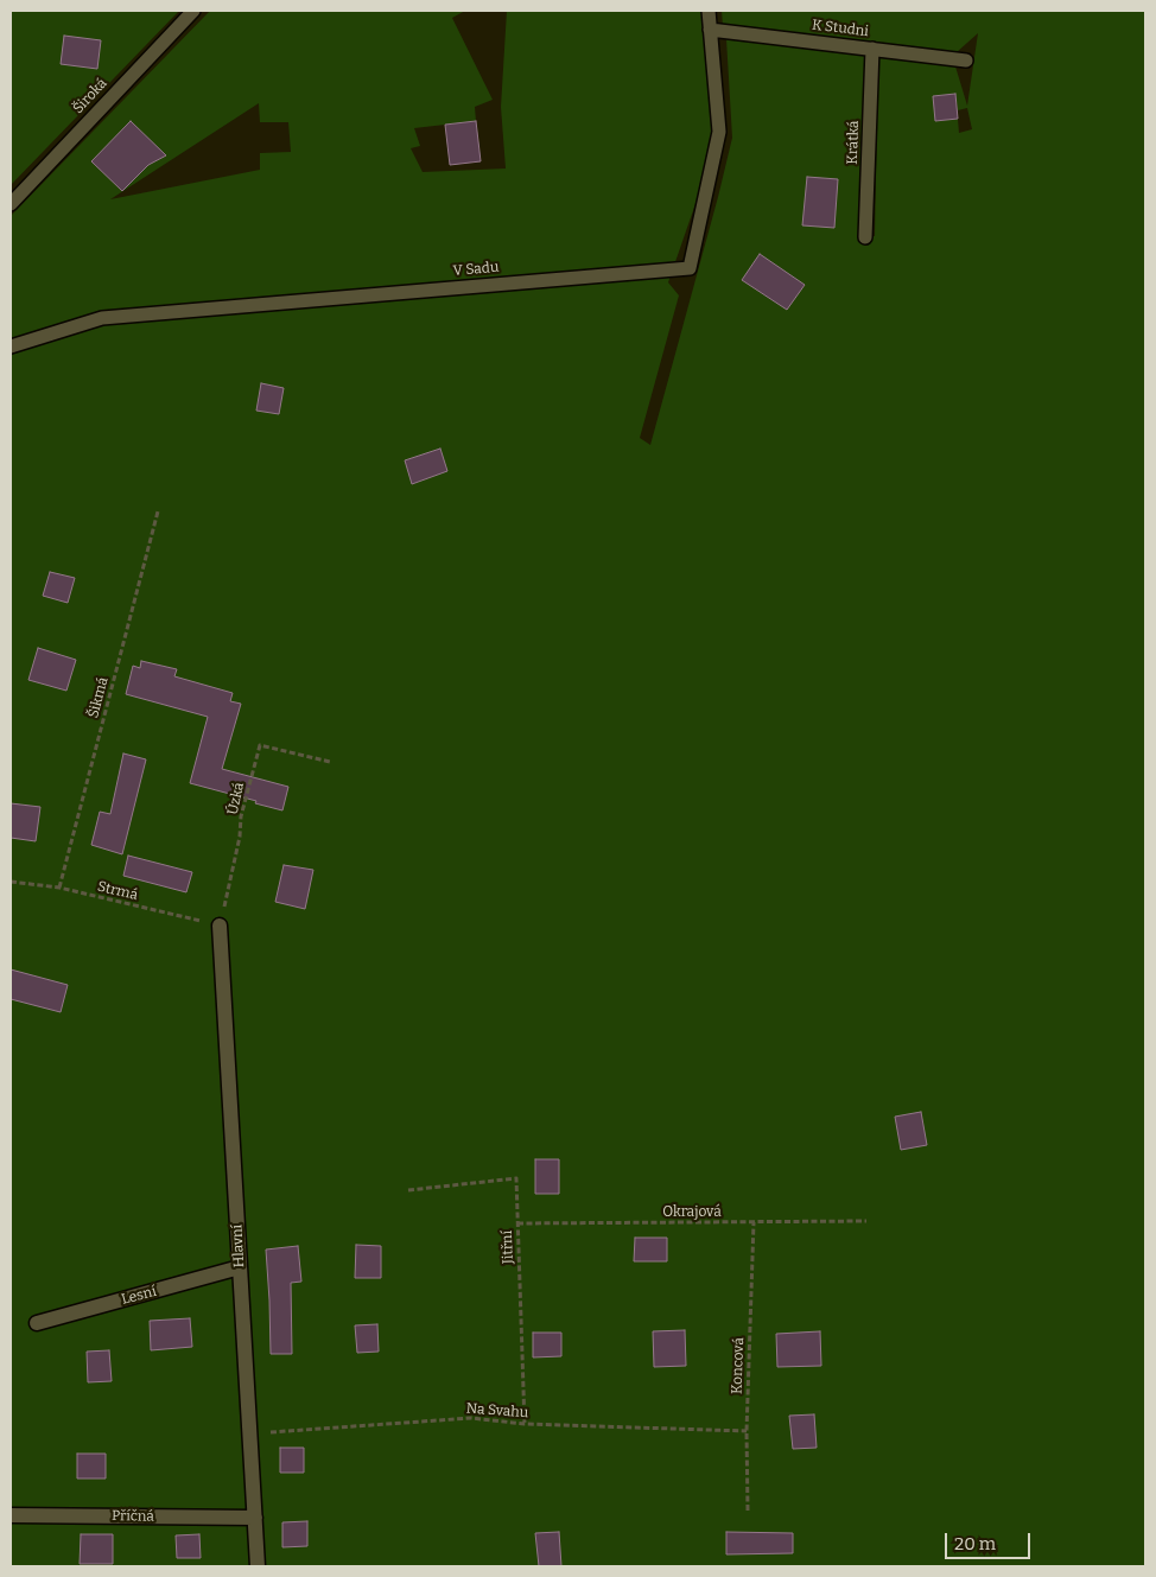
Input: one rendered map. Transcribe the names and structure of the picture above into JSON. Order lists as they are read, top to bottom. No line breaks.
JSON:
{"streets":{"street":["Hlavní","Lesní","Příčná"],"lane":["K Studni","Široká","Krátká","V Sadu"],"path":["Šikmá","Úzká","Strmá","Okrajová","Jitřní","Koncová","Na Svahu"]},"crossings":[["K Studni","Krátká"],["K Studni","V Sadu"],["Šikmá","Strmá"],["Úzká","Strmá"],["Úzká","Hlavní"],["Strmá","Hlavní"],["Okrajová","Jitřní"],["Okrajová","Koncová"],["Hlavní","Lesní"],["Hlavní","Na Svahu"],["Hlavní","Příčná"],["Jitřní","Na Svahu"],["Koncová","Na Svahu"]],"scale_bar":"20 m"}
